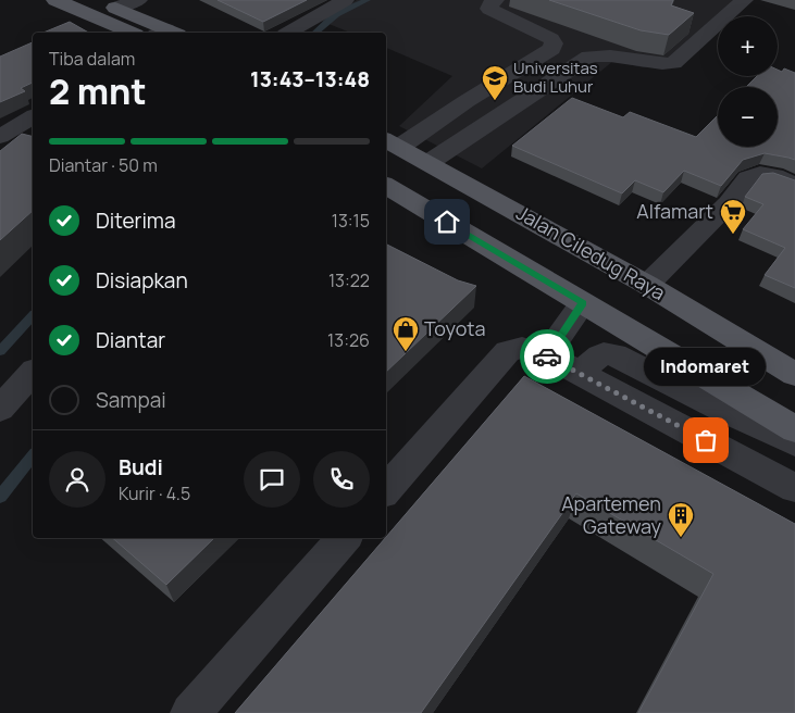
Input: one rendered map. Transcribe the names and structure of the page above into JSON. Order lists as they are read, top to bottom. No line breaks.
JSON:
{"streets":{"main road":["Jalan Ciledug Raya"]},"places":{"school or university":["Universitas Budi Luhur"],"supermarket":["Alfamart"],"shop":["Toyota"],"other":["Indomaret"],"building":["Apartemen Gateway"]},"page":{"map_buttons":["+","−"],"heading":["2 mnt","Tiba dalam","13:43–13:48"],"panel":["Budi","Kurir · 4.5"],"bar":"Diantar · 50 m","list":[["Diterima","13:15"],["Disiapkan","13:22"],["Diantar","13:26"],"Sampai"],"bubble":"Indomaret"}}
